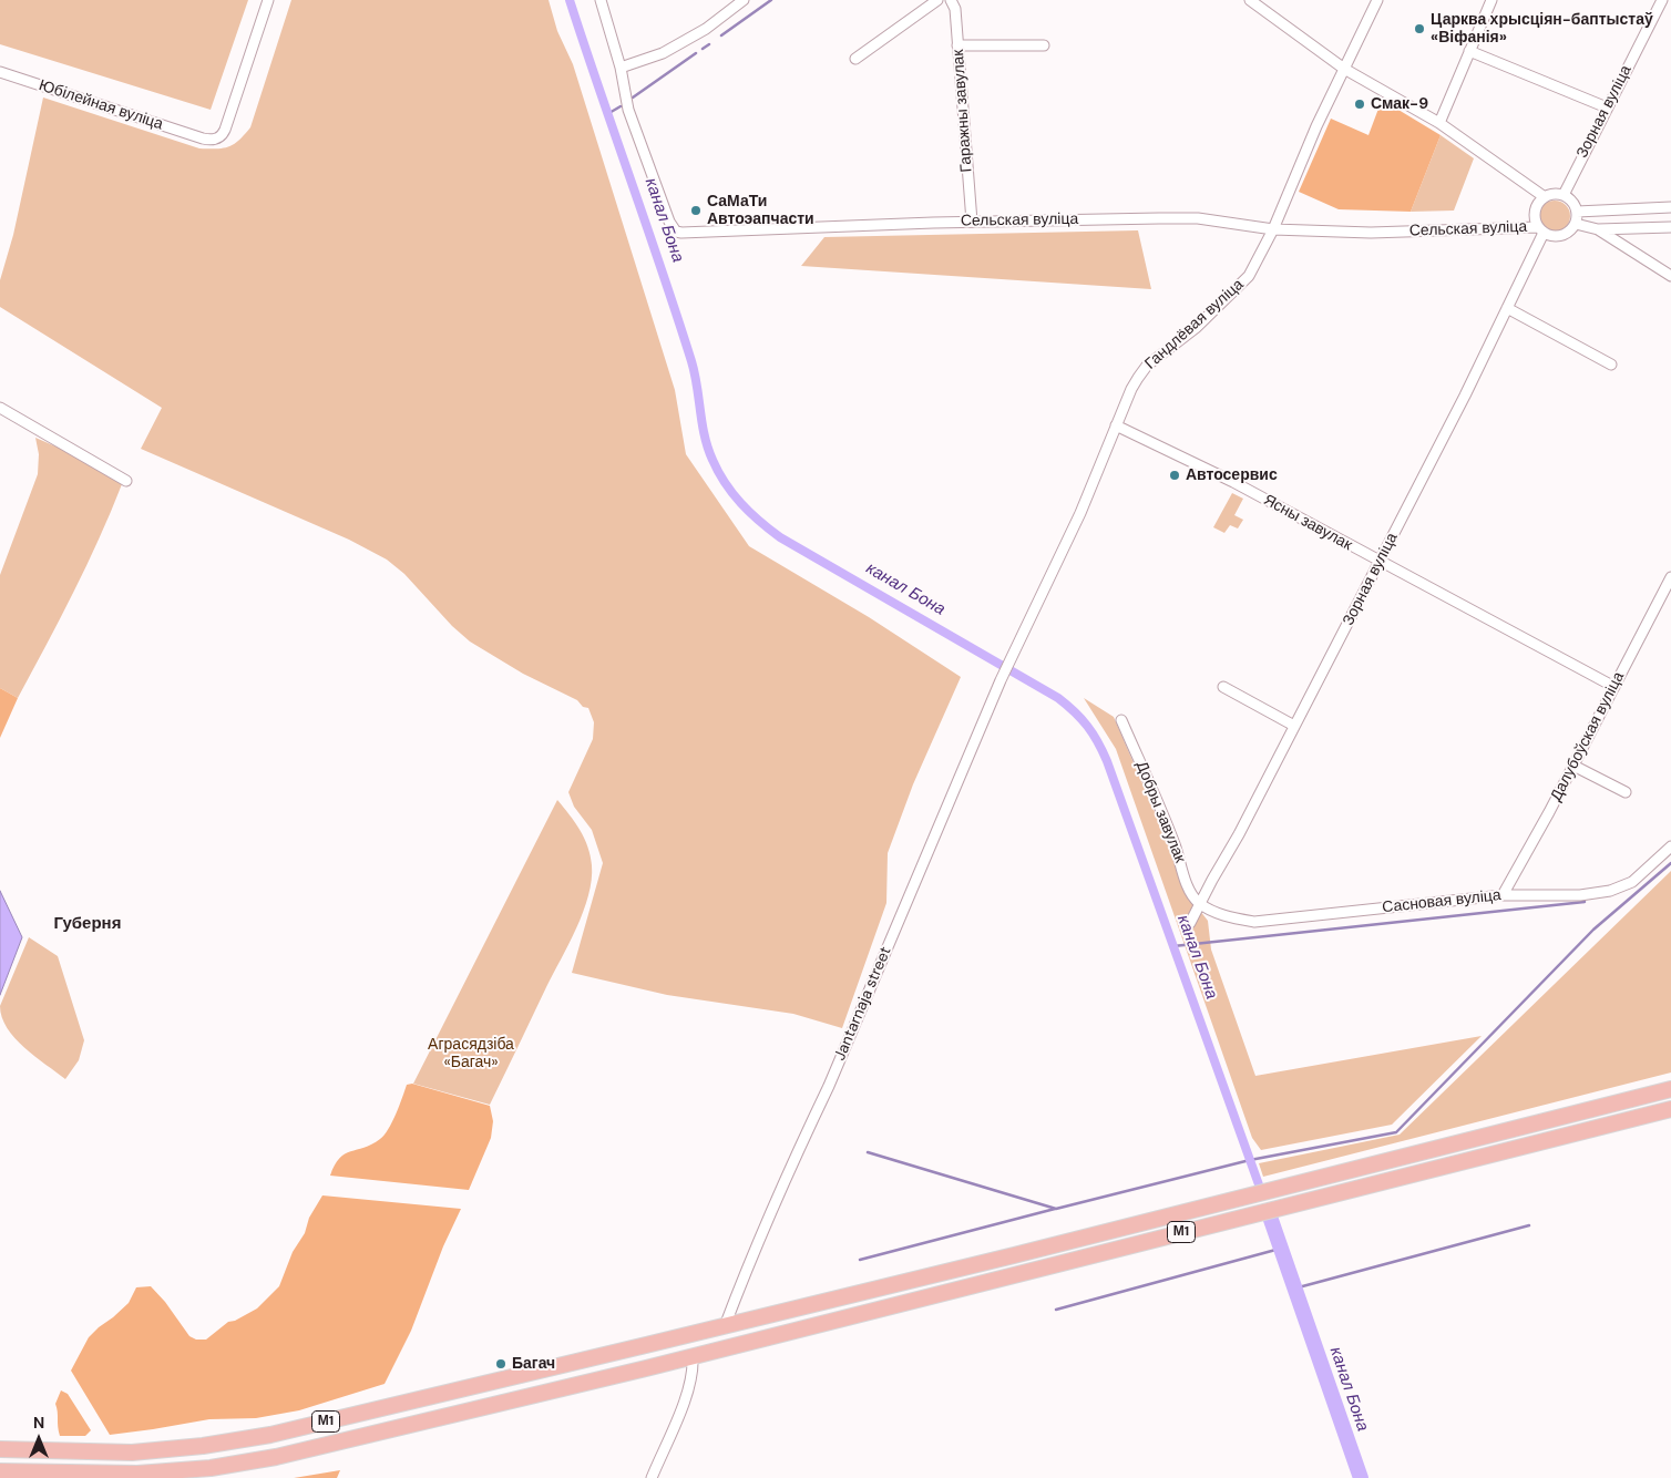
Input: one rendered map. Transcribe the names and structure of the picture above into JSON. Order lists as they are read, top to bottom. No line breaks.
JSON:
{"streets":{"highway":["М1"],"street":["Юбілейная вуліца","Гаражны завулак","Зорная вуліца","Сельская вуліца","Гандлёвая вуліца","Ясны завулак","Далубоўская вуліца","Добры завулак","Сасновая вуліца","Jantarnaja street"]},"crossings":[["Гаражны завулак","Сельская вуліца"],["Зорная вуліца","Сельская вуліца"],["Зорная вуліца","Ясны завулак"],["Зорная вуліца","Добры завулак"],["Зорная вуліца","Сасновая вуліца"],["Сельская вуліца","Гандлёвая вуліца"],["Гандлёвая вуліца","Ясны завулак"],["Гандлёвая вуліца","Jantarnaja street"],["Ясны завулак","Далубоўская вуліца"],["Далубоўская вуліца","Сасновая вуліца"],["Добры завулак","Сасновая вуліца"],["Jantarnaja street","М1"]],"districts":["Губерня"],"water":["канал Бона"],"parks":["Аграсядзіба «Багач»"],"places":["Царква хрысціян-баптыстаў «Віфанія»","Смак-9","СаМаТи Автоэапчасти","Автосервис","Багач"],"north":"top"}
